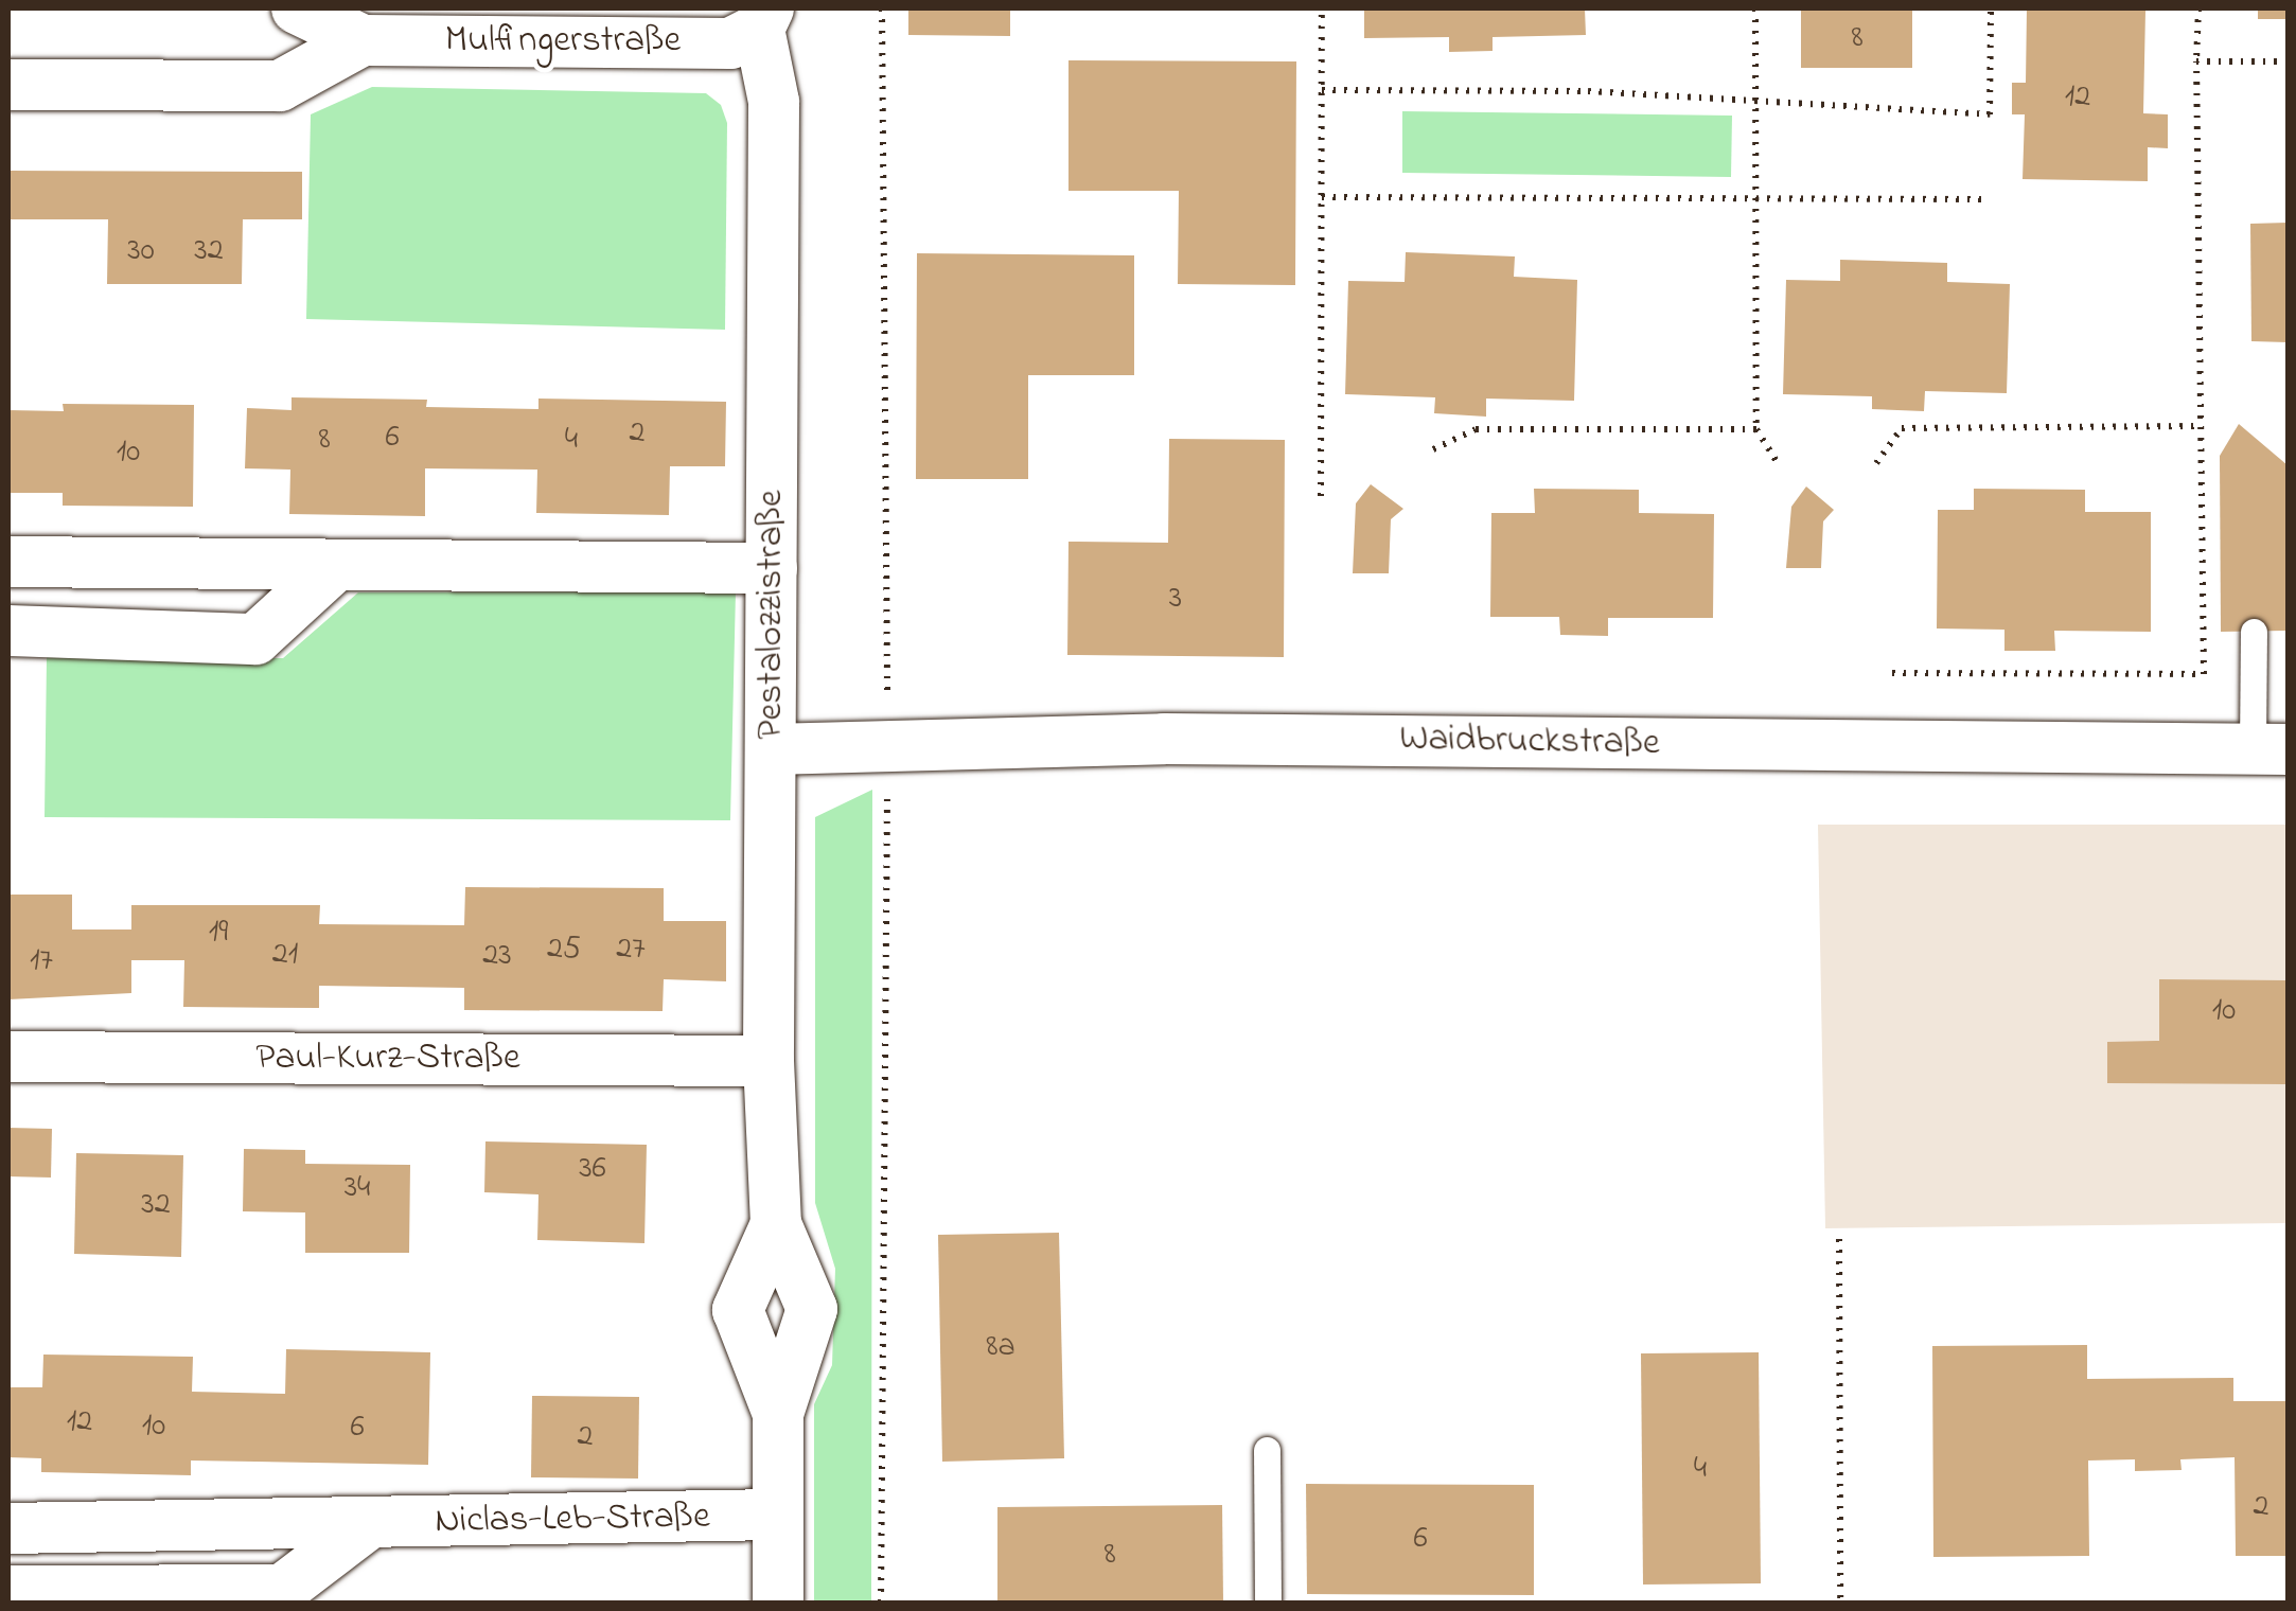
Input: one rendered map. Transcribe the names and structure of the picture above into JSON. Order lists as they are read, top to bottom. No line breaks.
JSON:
{"streets":{"street":["Mulfingerstraße","Pestalozzistraße","Waidbruckstraße","Paul-Kurz-Straße","Niclas-Leb-Straße"]},"crossings":[["Mulfingerstraße","Pestalozzistraße"],["Pestalozzistraße","Waidbruckstraße"],["Pestalozzistraße","Paul-Kurz-Straße"],["Pestalozzistraße","Niclas-Leb-Straße"]],"house_numbers":["8","12","30","32","2","6","8","4","10","3","19","25","27","21","23","17","10","36","34","32","8a","12","10","6","2","4","2","6","8"]}
